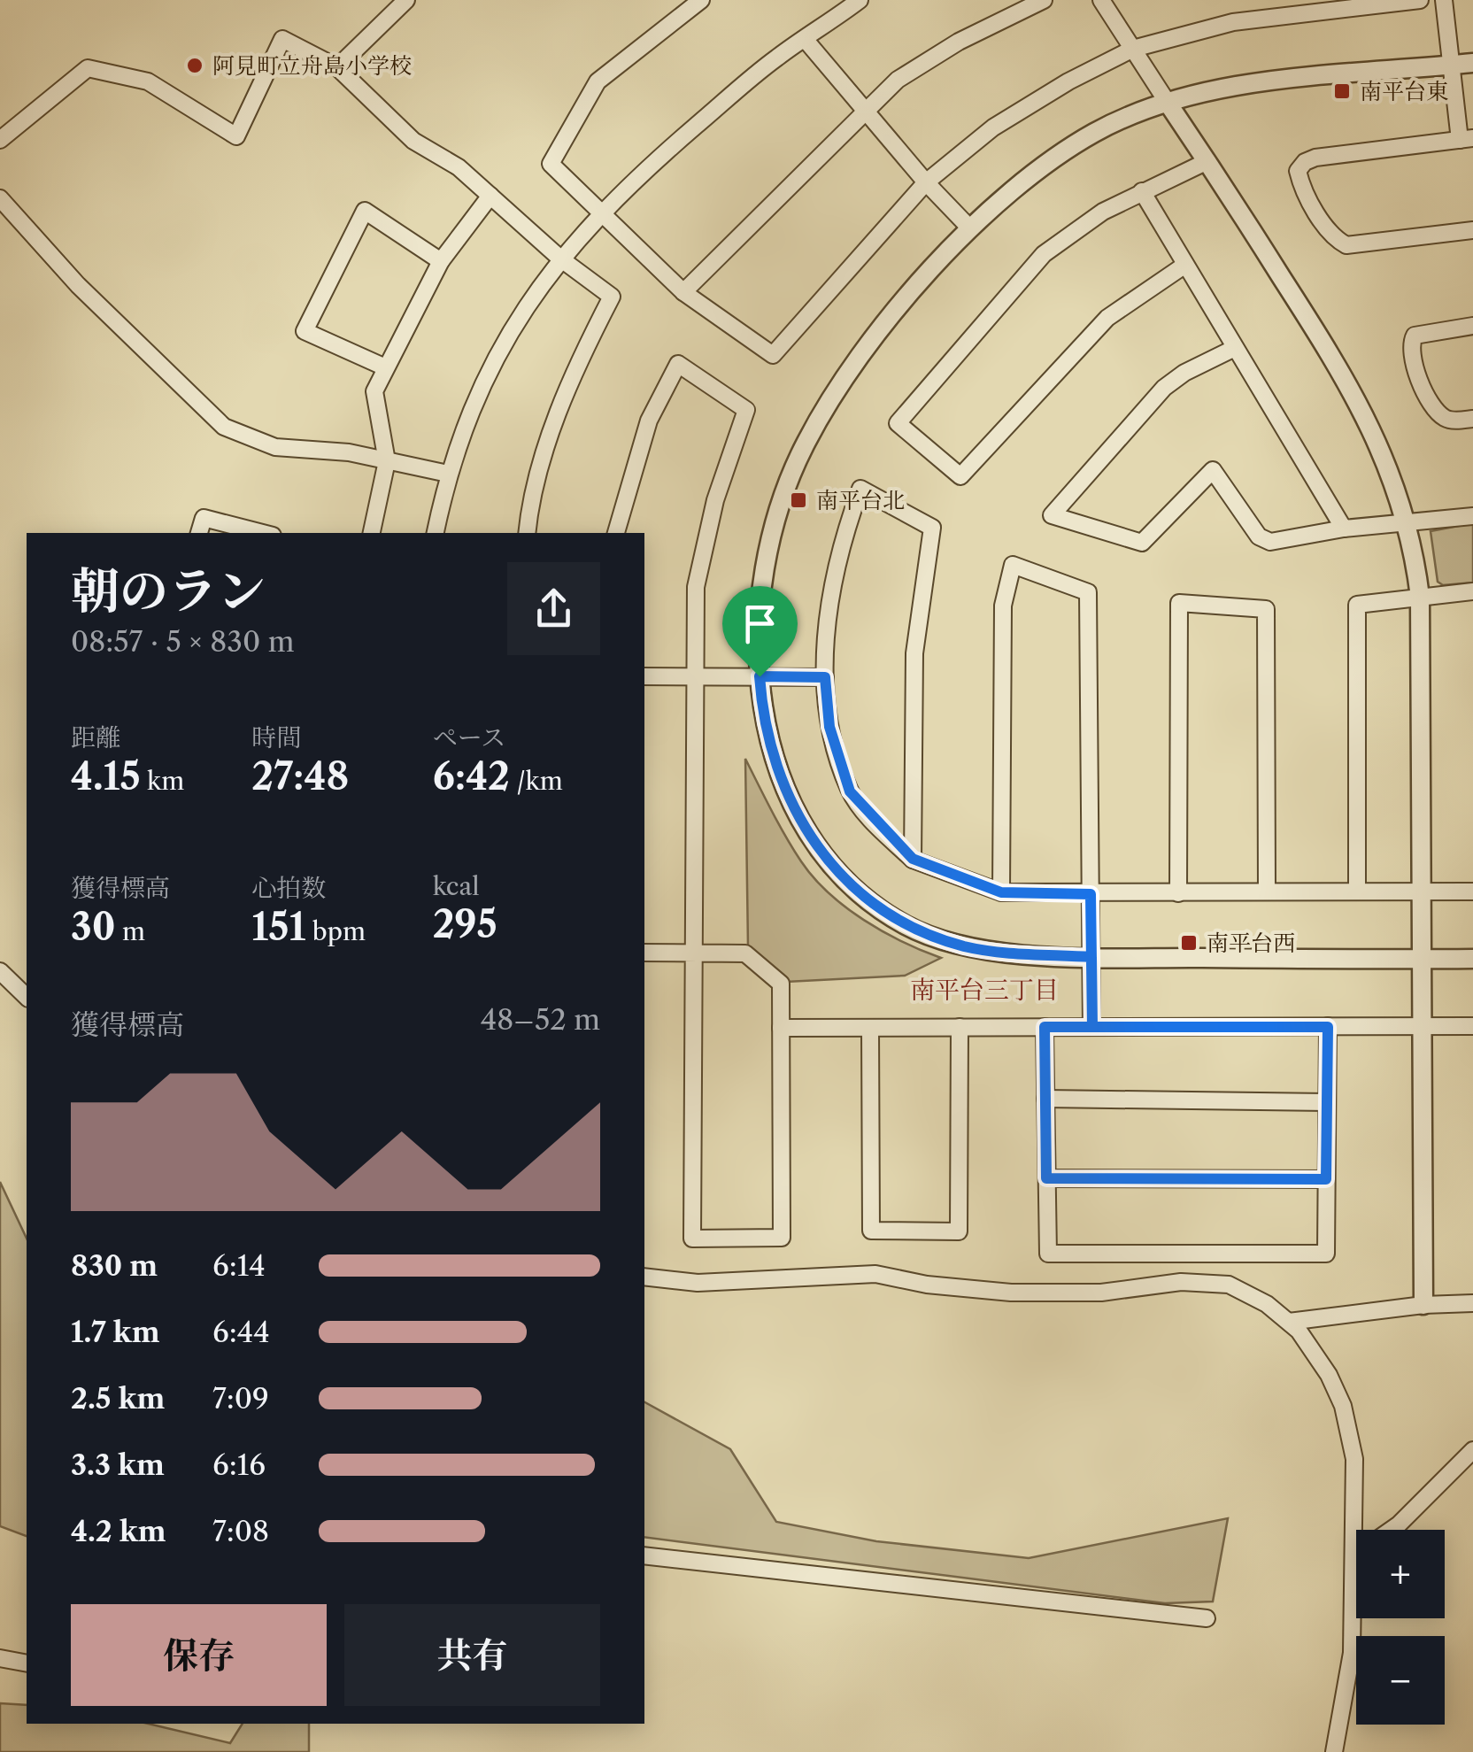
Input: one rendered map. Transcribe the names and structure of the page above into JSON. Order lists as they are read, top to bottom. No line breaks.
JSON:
{"districts":["南平台三丁目"],"places":{"other":["阿見町立舟島小学校"],"transit":["南平台東","南平台北","南平台西"]},"page":{"heading":["朝のラン","08:57 · 5 × 830 m"],"stats":[["距離","4.15 km"],["時間","27:48"],["ペース","6:42 /km"],["獲得標高","30 m"],["心拍数","151 bpm"],["kcal","295"]],"chart":["獲得標高","48–52 m"],"list":[{"name":"830 m","note":"6:14"},{"name":"1.7 km","note":"6:44"},{"name":"2.5 km","note":"7:09"},{"name":"3.3 km","note":"6:16"},{"name":"4.2 km","note":"7:08"}],"map_buttons":["+","−"],"buttons":["保存","共有"]}}
